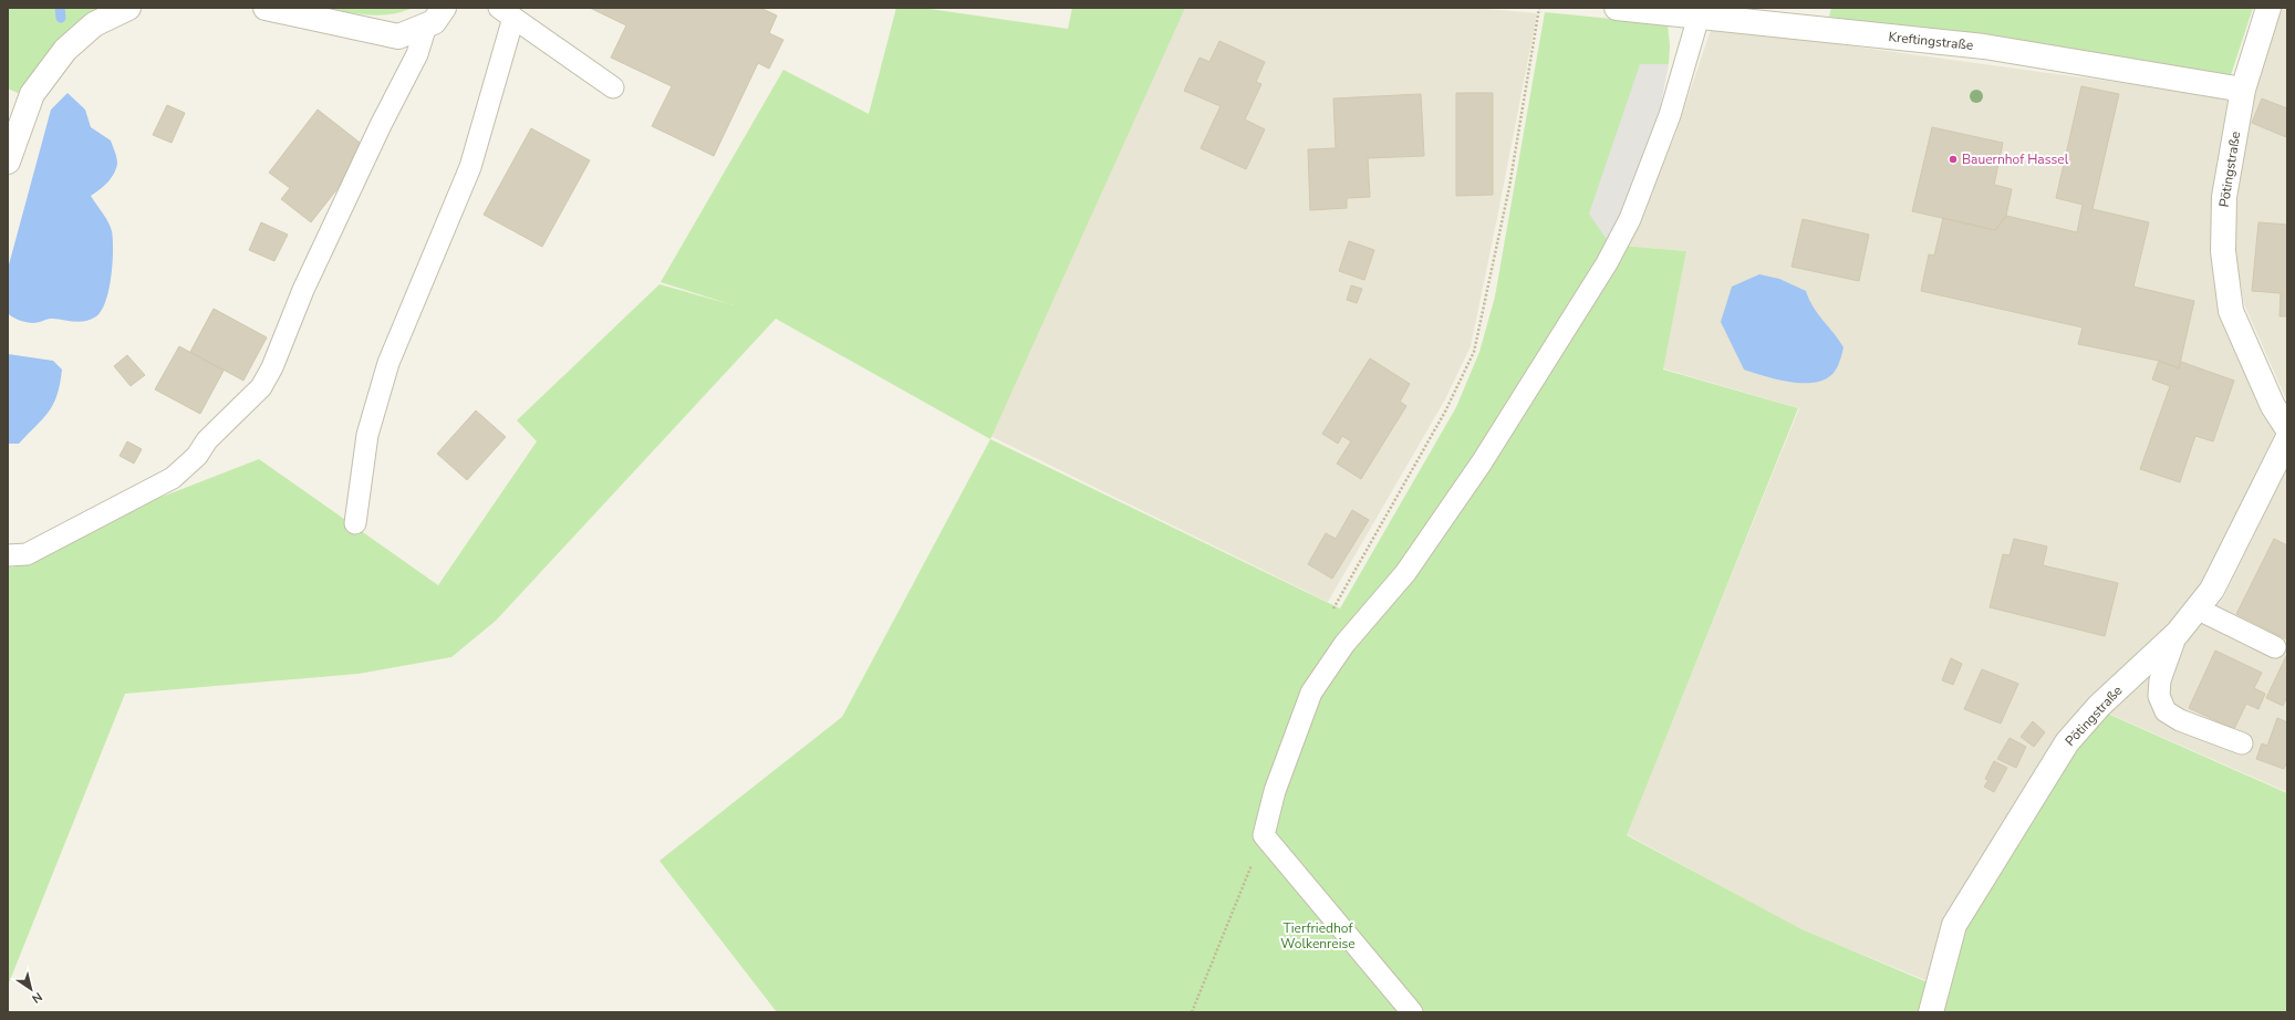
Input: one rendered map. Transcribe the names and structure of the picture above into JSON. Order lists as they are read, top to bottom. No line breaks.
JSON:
{"streets":{"street":["Kreftingstraße","Pötingstraße"]},"crossings":[["Kreftingstraße","Pötingstraße"]],"parks":["Tierfriedhof Wolkenreise"],"places":["Bauernhof Hassel"],"north":"bottom right"}
